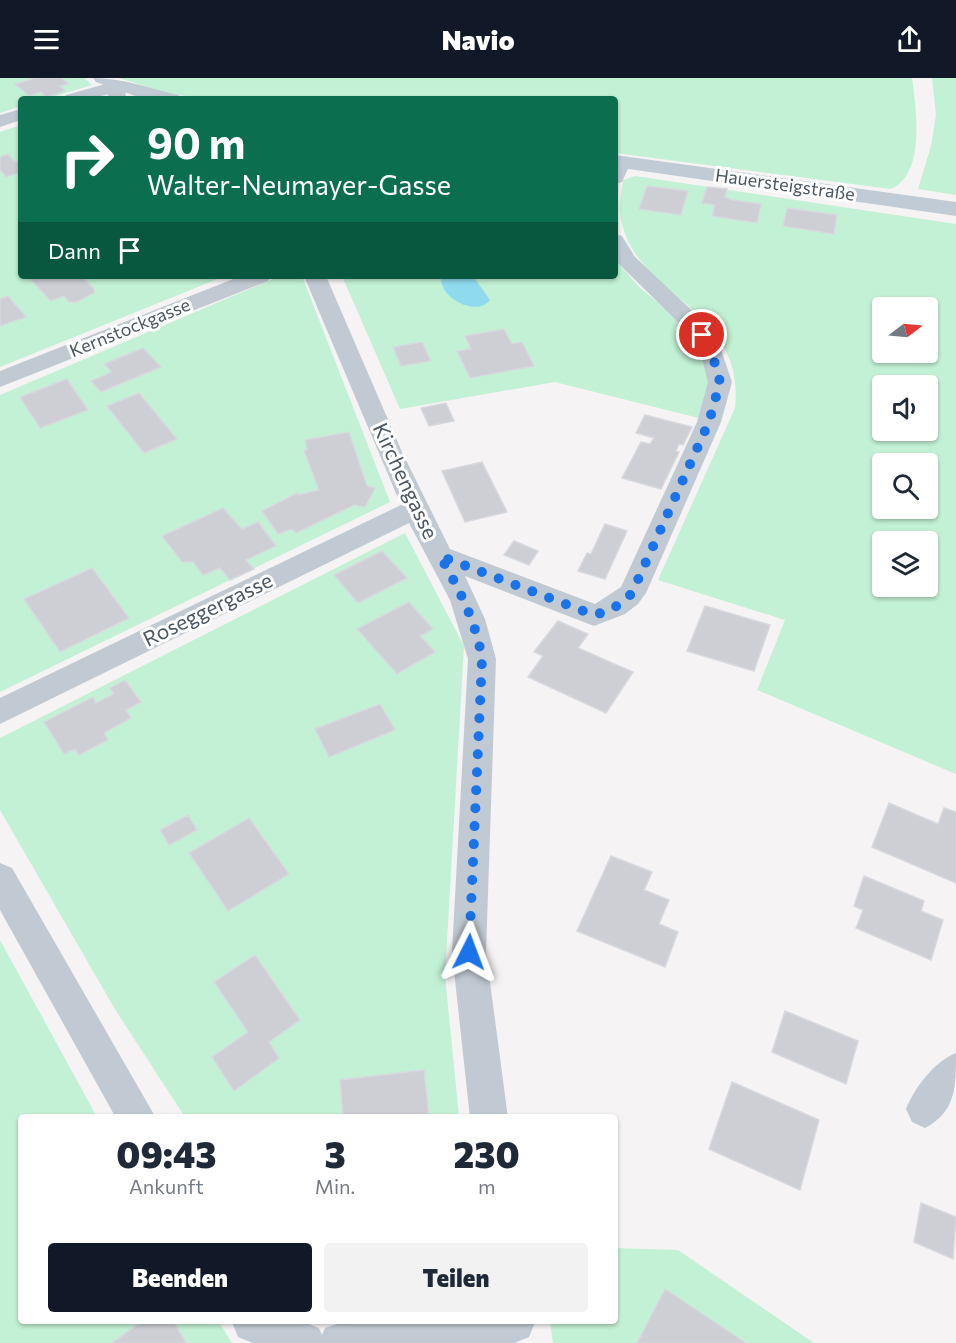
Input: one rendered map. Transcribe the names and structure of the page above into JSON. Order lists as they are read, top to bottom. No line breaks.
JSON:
{"streets":{"street":["Hauersteigstraße","Kernstockgasse","Kirchengasse","Roseggergasse"]},"crossings":[["Kirchengasse","Roseggergasse"]],"north":"right","page":{"header":"Navio","turn":["90 m","Walter-Neumayer-Gasse"],"then":"Dann","eta":["09:43","Ankunft","3","Min.","230","m"],"buttons":["Beenden","Teilen"]}}
